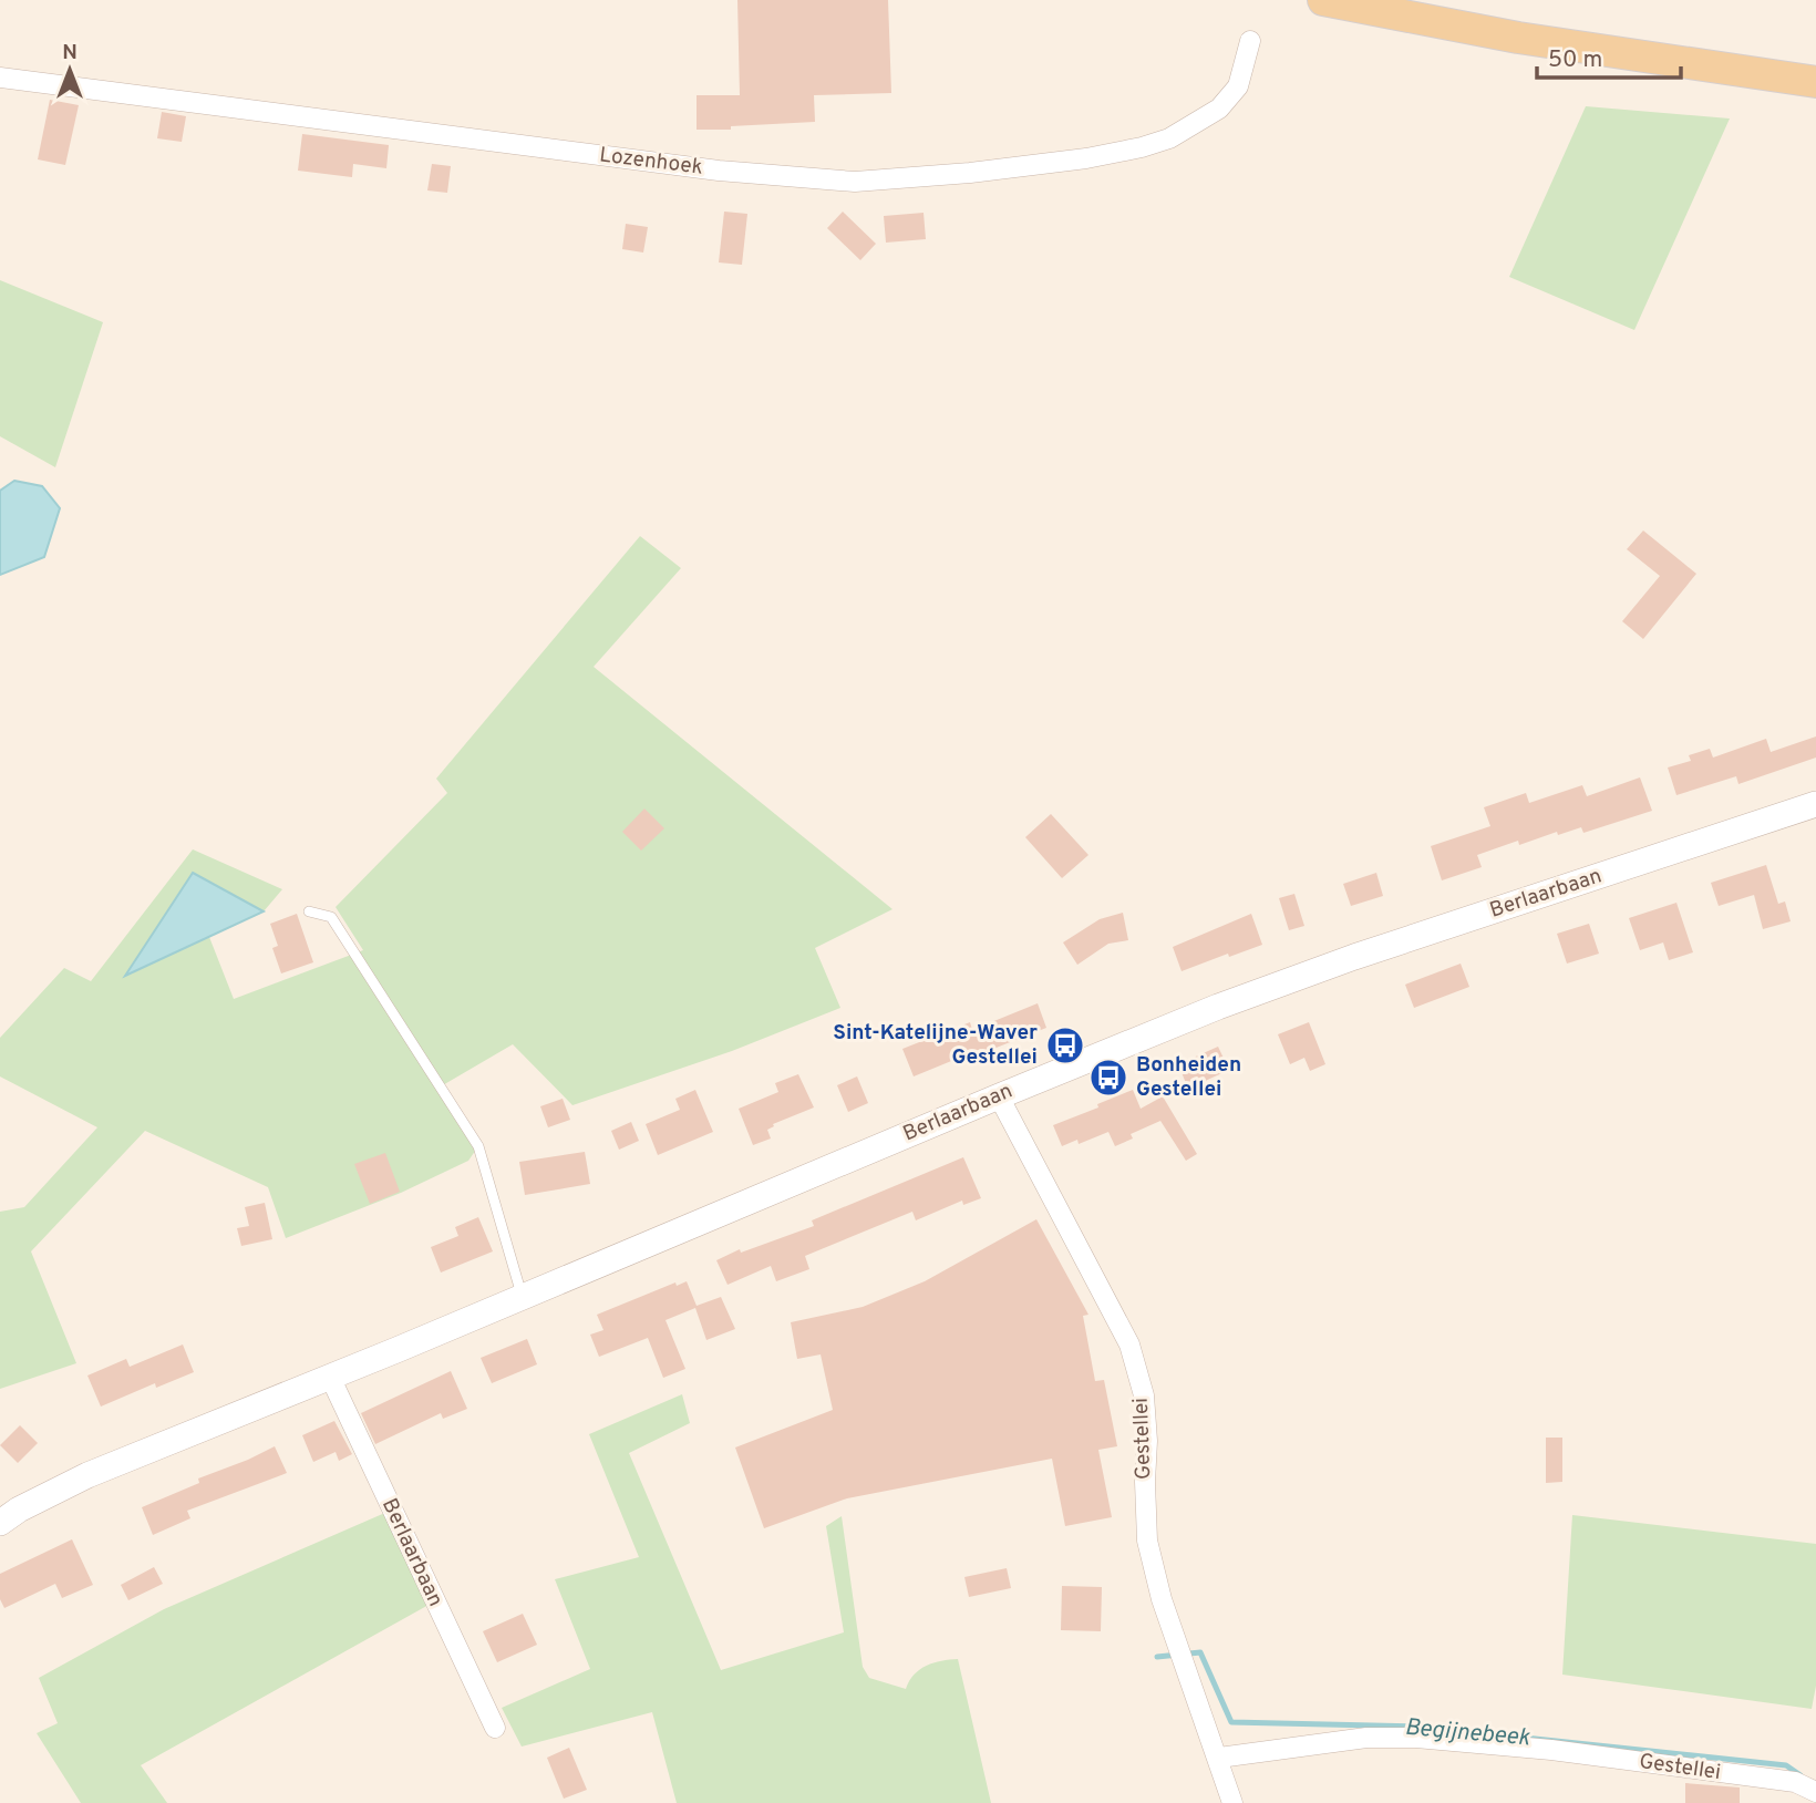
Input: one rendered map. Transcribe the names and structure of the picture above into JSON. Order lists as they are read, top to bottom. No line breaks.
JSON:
{"streets":{"street":["Lozenhoek","Berlaarbaan","Gestellei"]},"crossings":[["Berlaarbaan","Gestellei"]],"water":["Begijnebeek"],"places":{"bus stop":["Sint-Katelijne-Waver Gestellei","Bonheiden Gestellei"]},"scale_bar":"50 m","north":"top"}
